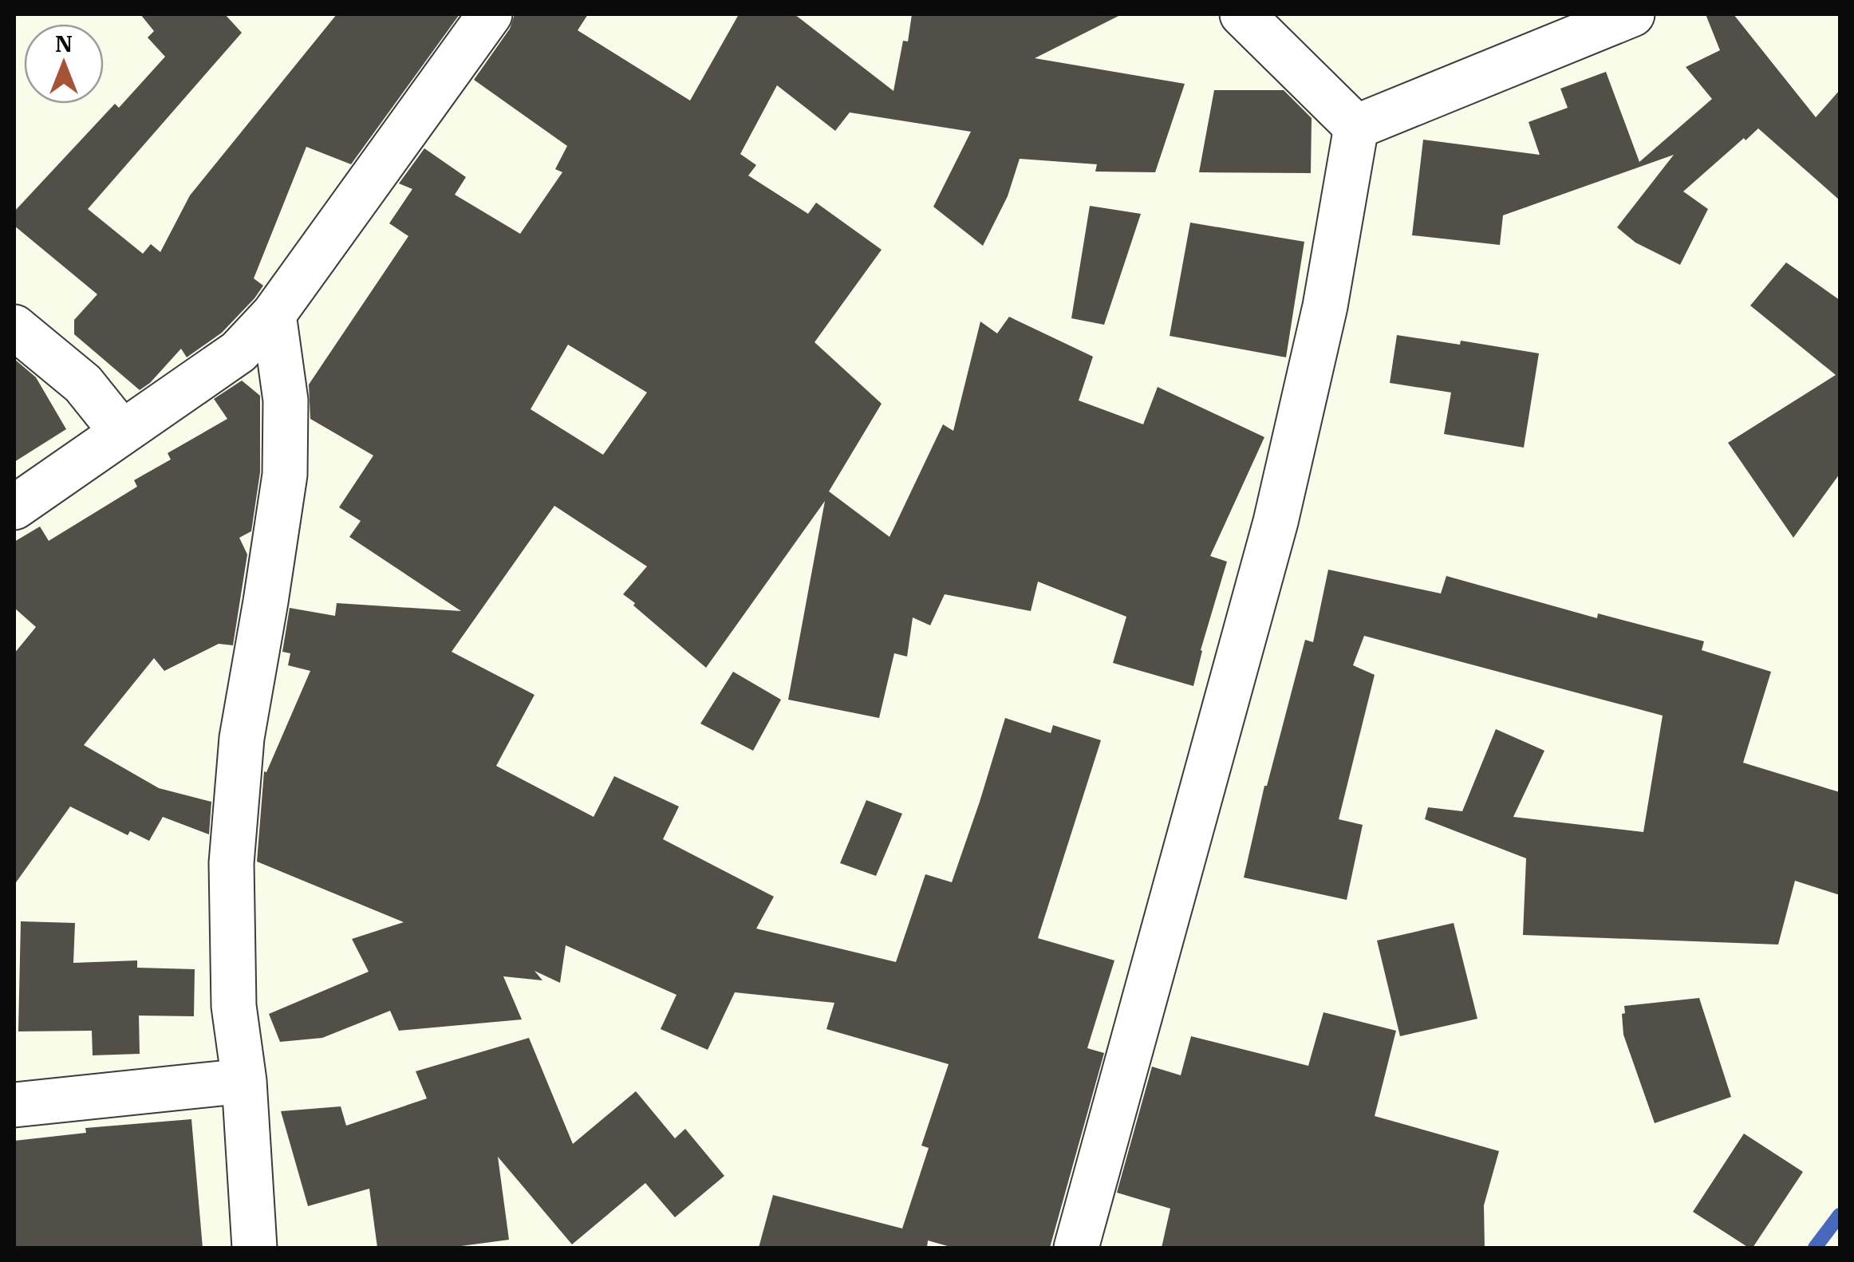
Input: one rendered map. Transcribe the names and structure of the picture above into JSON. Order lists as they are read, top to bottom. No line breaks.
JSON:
{"north":"top"}
